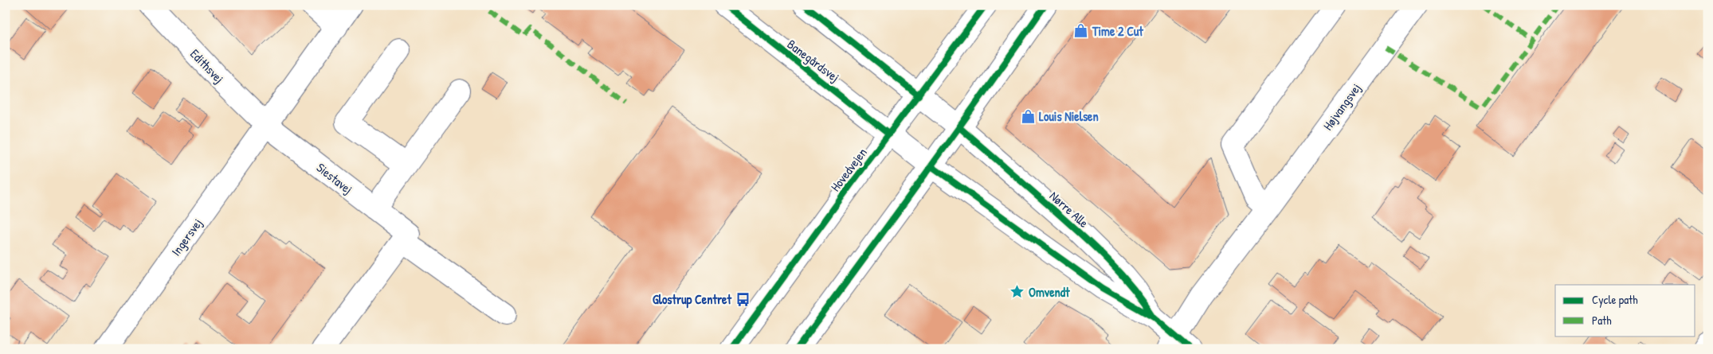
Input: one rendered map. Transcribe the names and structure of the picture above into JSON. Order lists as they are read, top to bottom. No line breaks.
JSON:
{"streets":{"street":["Banegårdsvej","Edithsvej","Højvangsvej","Hovedvejen","Siestavej","Nørre Alle","Ingersvej"]},"crossings":[["Banegårdsvej","Hovedvejen"],["Banegårdsvej","Nørre Alle"],["Edithsvej","Siestavej"],["Edithsvej","Ingersvej"],["Højvangsvej","Nørre Alle"],["Hovedvejen","Nørre Alle"],["Siestavej","Ingersvej"]],"places":{"shop":["Time 2 Cut","Louis Nielsen"],"place":["Omvendt"],"bus stop":["Glostrup Centret"]},"legend":["Cycle path","Path"]}
